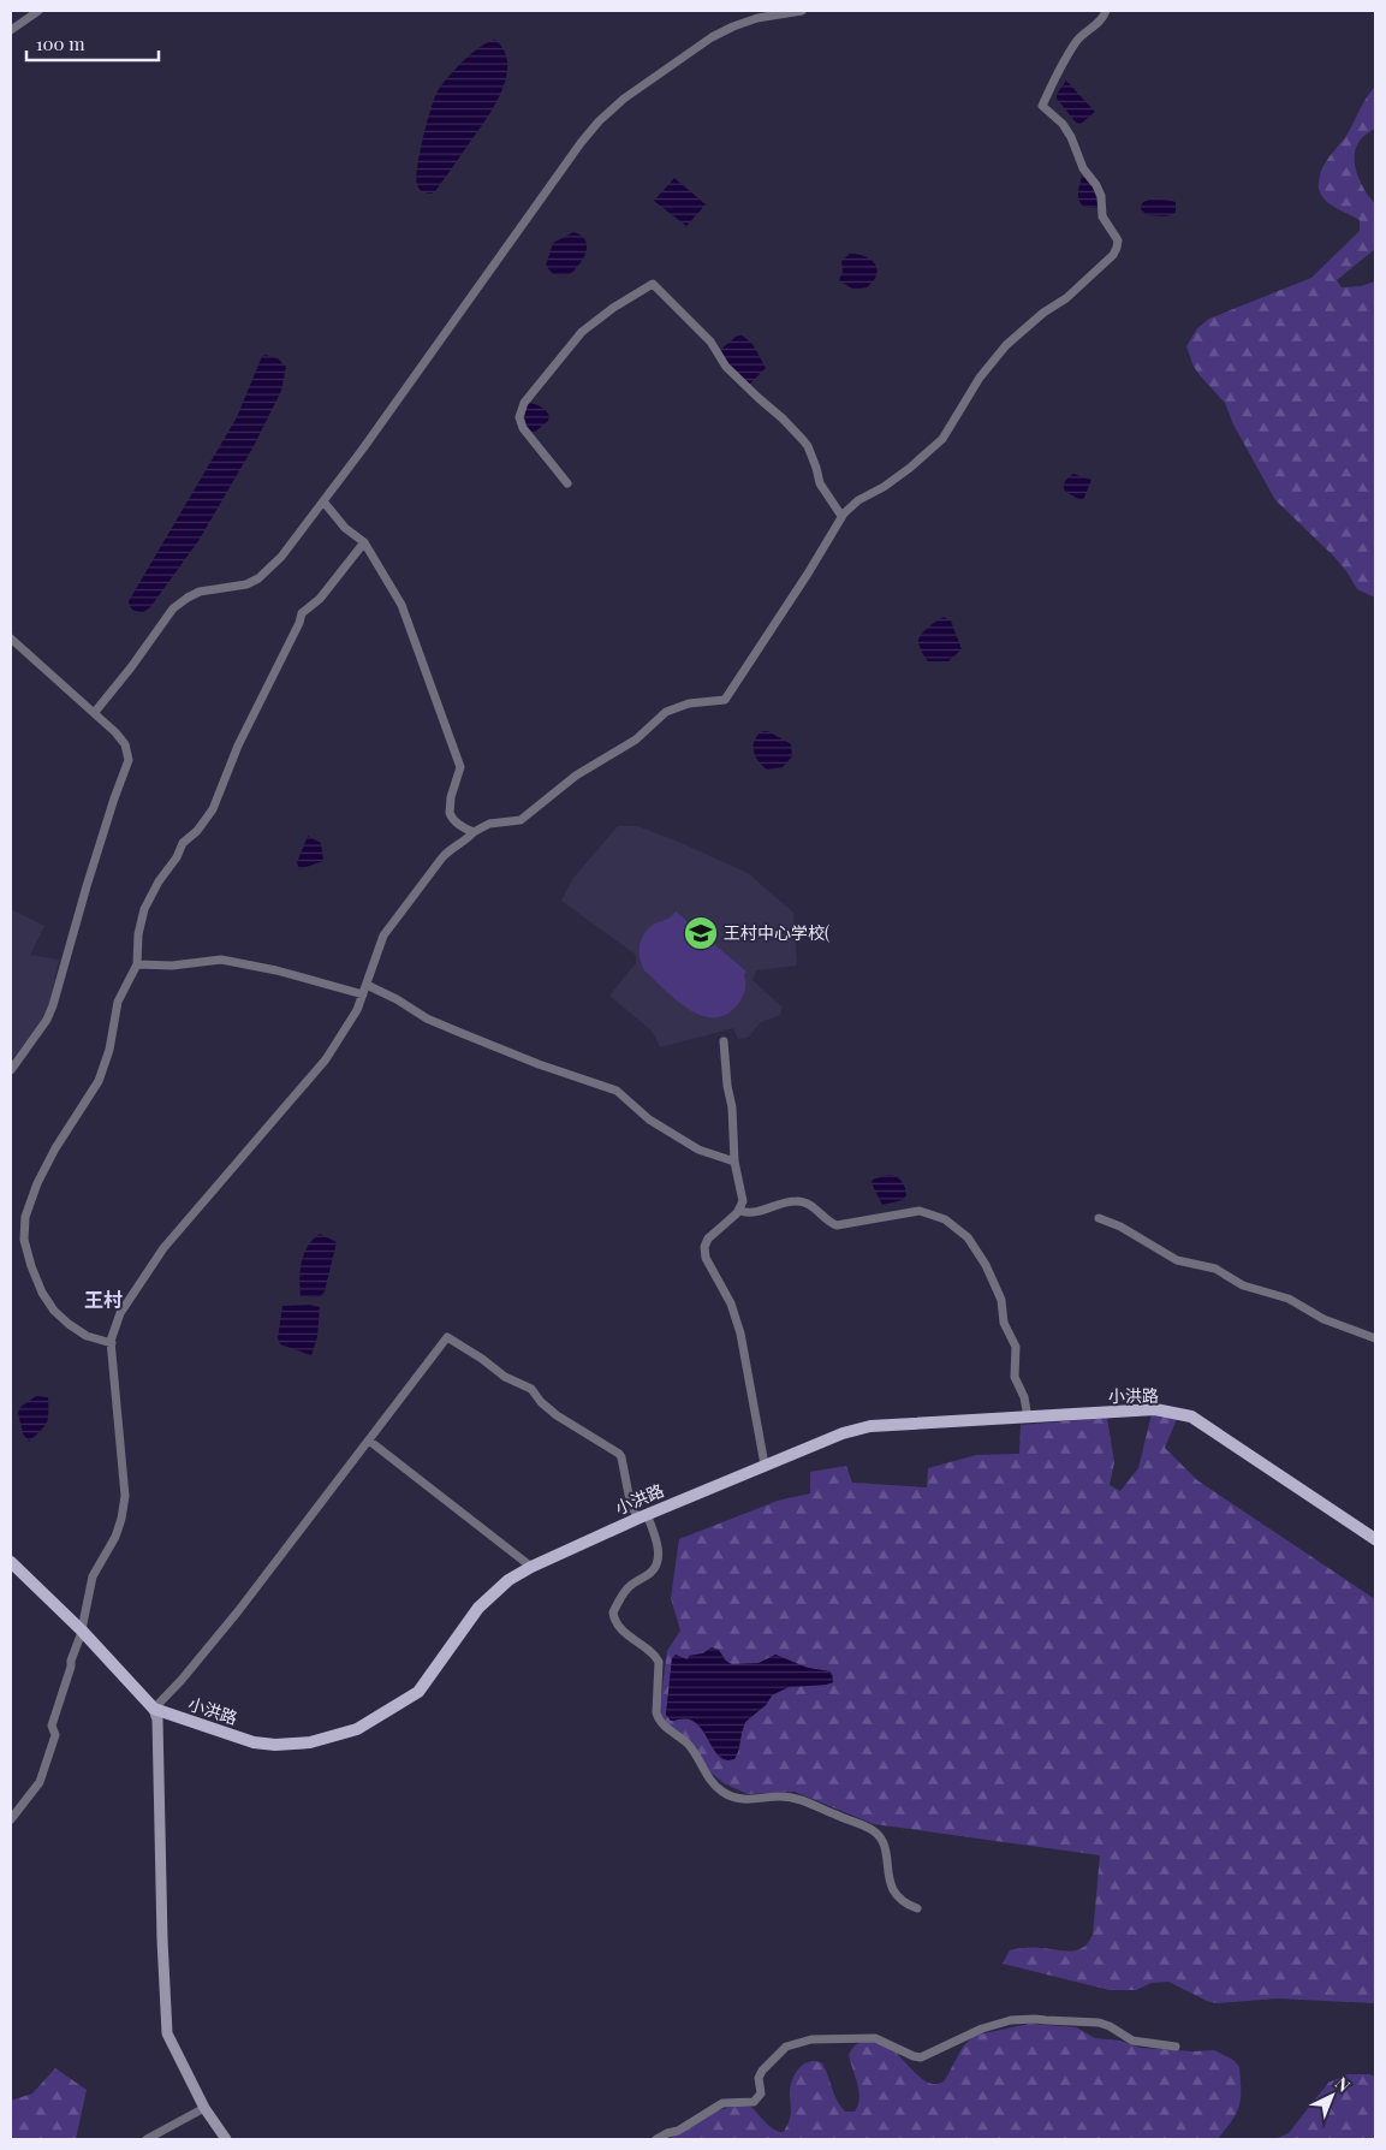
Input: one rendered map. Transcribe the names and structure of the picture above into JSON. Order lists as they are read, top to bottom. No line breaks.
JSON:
{"streets":{"main road":["小洪路"]},"districts":["王村"],"places":{"school or university":["王村中心学校("]},"scale_bar":"100 m","north":"top right"}
